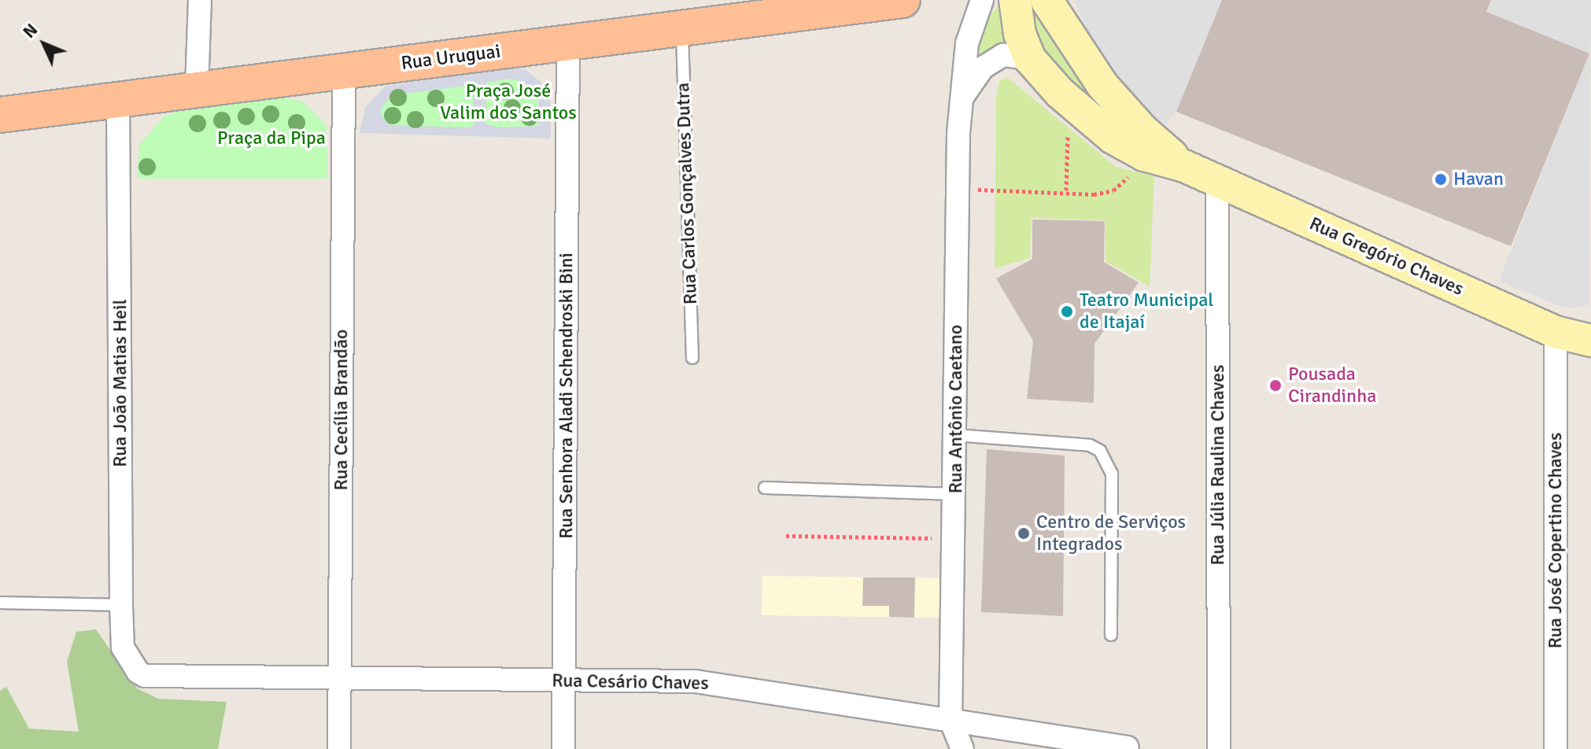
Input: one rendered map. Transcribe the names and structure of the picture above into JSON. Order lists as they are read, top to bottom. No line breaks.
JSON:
{"streets":{"main road":["Rua Uruguai"],"street":["Rua Gregório Chaves","Rua João Matias Heil","Rua Senhora Aladi Schendroski Bini","Rua Antônio Caetano","Rua Cecília Brandão","Rua Júlia Raulina Chaves","Rua José Copertino Chaves","Rua Cesário Chaves"],"lane":["Rua Carlos Gonçalves Dutra"]},"crossings":[["Rua Uruguai","Rua Carlos Gonçalves Dutra"],["Rua Uruguai","Rua João Matias Heil"],["Rua Uruguai","Rua Senhora Aladi Schendroski Bini"],["Rua Uruguai","Rua Cecília Brandão"],["Rua Gregório Chaves","Rua Júlia Raulina Chaves"],["Rua Gregório Chaves","Rua José Copertino Chaves"],["Rua João Matias Heil","Rua Cesário Chaves"],["Rua Senhora Aladi Schendroski Bini","Rua Cesário Chaves"],["Rua Antônio Caetano","Rua Cesário Chaves"],["Rua Cecília Brandão","Rua Cesário Chaves"]],"parks":["Praça José Valim dos Santos","Praça da Pipa"],"places":["Havan","Teatro Municipal de Itajaí","Pousada Cirandinha","Centro de Serviços Integrados"],"north":"top left"}
